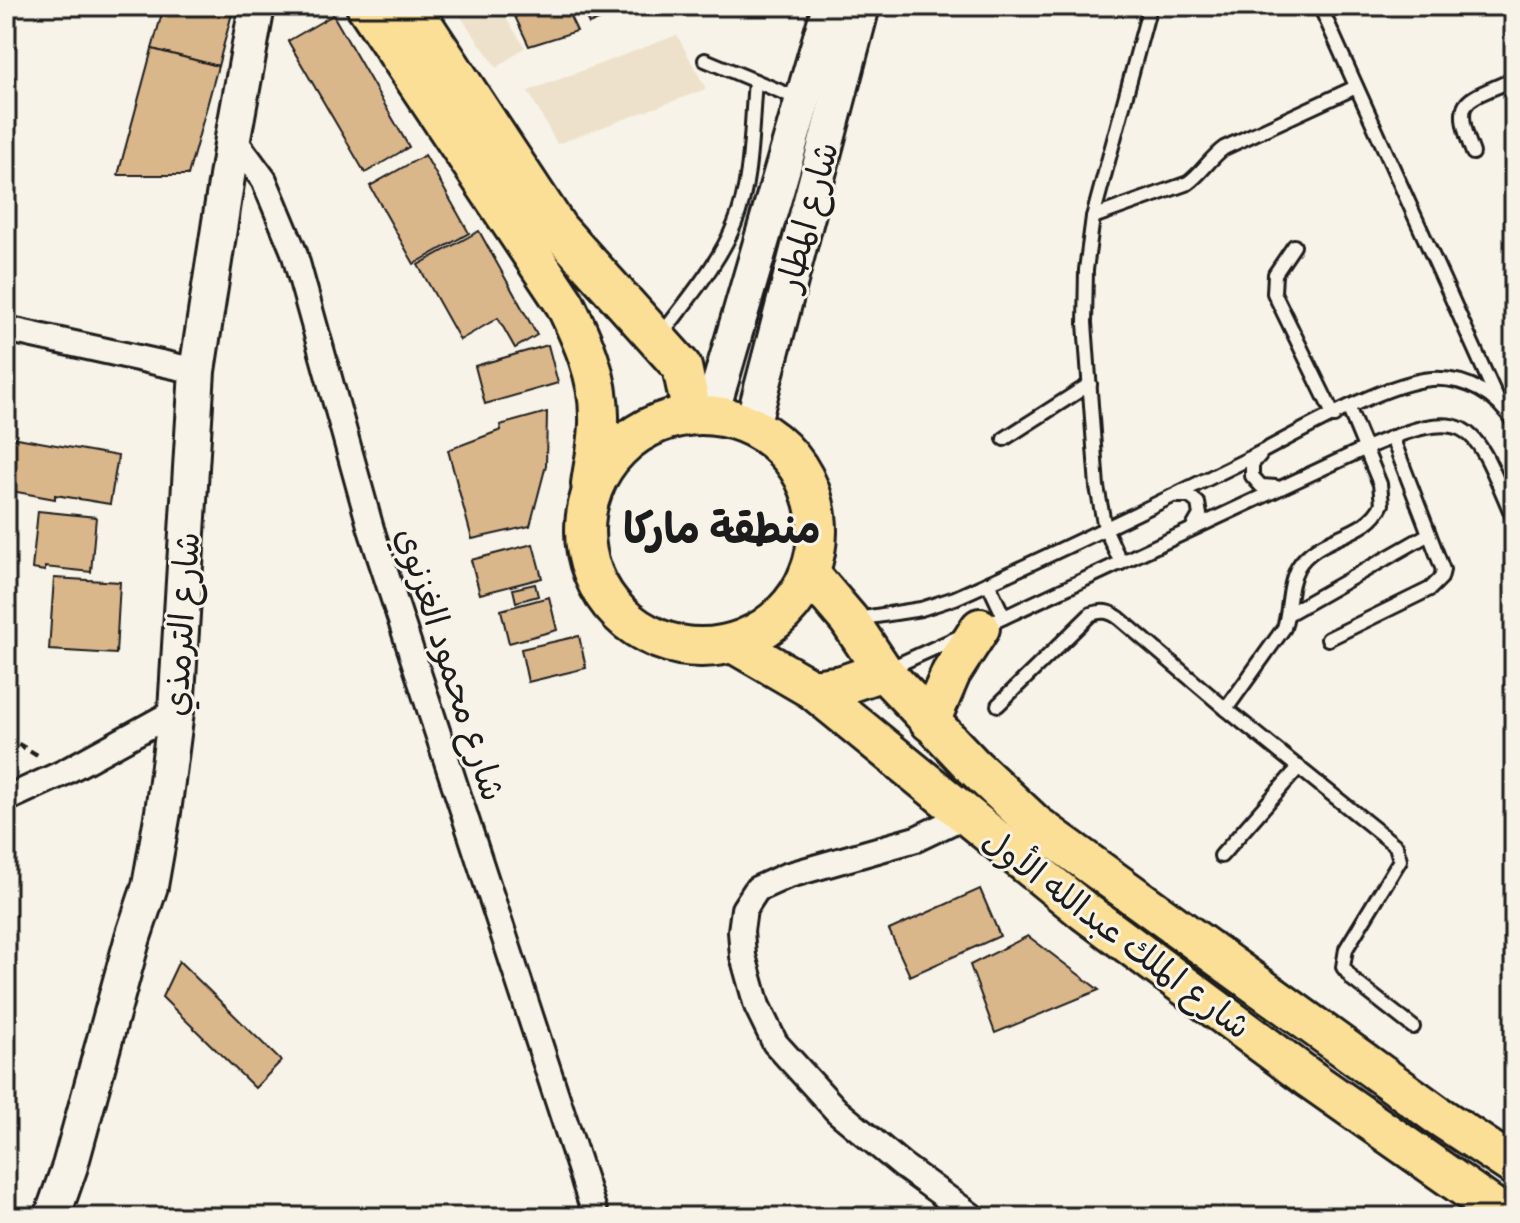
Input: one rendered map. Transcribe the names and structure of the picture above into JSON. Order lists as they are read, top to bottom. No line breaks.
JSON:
{"streets":{"main road":["شارع المطار","شارع الترمذي","شارع الملك عبدالله الأول"],"street":["شارع محمود الغزنوي"]},"crossings":[["شارع المطار","شارع الملك عبدالله الأول"],["شارع الترمذي","شارع محمود الغزنوي"]],"districts":["منطقة ماركا"]}
